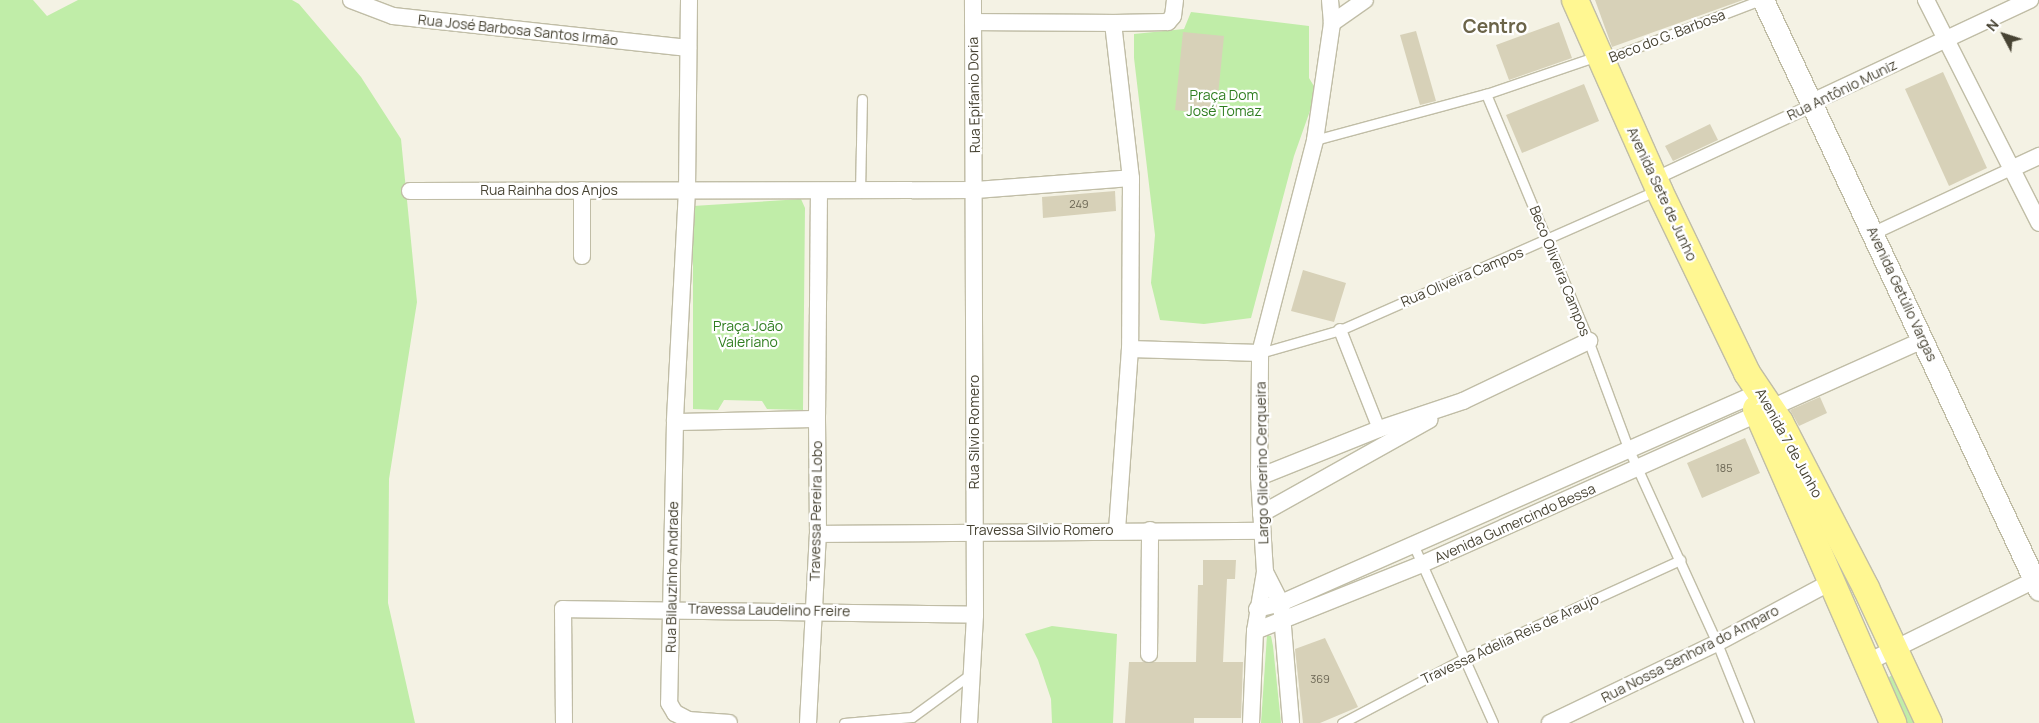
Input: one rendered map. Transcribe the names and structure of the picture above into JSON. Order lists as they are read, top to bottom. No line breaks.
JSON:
{"streets":{"main road":["Avenida Sete de Junho","Avenida 7 de Junho"],"street":["Rua José Barbosa Santos Irmão","Rua Antônio Muniz","Rua Epifanio Doria","Rua Rainha dos Anjos","Avenida Getúlio Vargas","Rua Silvio Romero","Largo Glicerino Cerqueira","Travessa Pereira Lobo","Avenida Gumercindo Bessa","Travessa Silvio Romero","Rua Bilauzinho Andrade","Travessa Laudelino Freire","Rua Nossa Senhora do Amparo"],"lane":["Beco do G. Barbosa","Beco Oliveira Campos","Rua Oliveira Campos","Travessa Adelia Reis de Araujo"]},"crossings":[["Beco do G. Barbosa","Avenida Sete de Junho"],["Beco do G. Barbosa","Beco Oliveira Campos"],["Beco do G. Barbosa","Avenida Getúlio Vargas"],["Rua Antônio Muniz","Avenida Sete de Junho"],["Rua Antônio Muniz","Rua Oliveira Campos"],["Rua Antônio Muniz","Avenida Getúlio Vargas"],["Rua Epifanio Doria","Rua Silvio Romero"],["Avenida Sete de Junho","Rua Oliveira Campos"],["Avenida Sete de Junho","Avenida 7 de Junho"],["Avenida Sete de Junho","Avenida Gumercindo Bessa"],["Beco Oliveira Campos","Rua Oliveira Campos"],["Beco Oliveira Campos","Avenida Gumercindo Bessa"],["Beco Oliveira Campos","Travessa Adelia Reis de Araujo"],["Beco Oliveira Campos","Rua Nossa Senhora do Amparo"],["Rua Oliveira Campos","Largo Glicerino Cerqueira"],["Rua Silvio Romero","Travessa Silvio Romero"],["Rua Silvio Romero","Travessa Laudelino Freire"],["Avenida 7 de Junho","Avenida Gumercindo Bessa"],["Avenida 7 de Junho","Rua Nossa Senhora do Amparo"],["Largo Glicerino Cerqueira","Avenida Gumercindo Bessa"],["Largo Glicerino Cerqueira","Travessa Silvio Romero"],["Travessa Pereira Lobo","Travessa Silvio Romero"],["Travessa Pereira Lobo","Travessa Laudelino Freire"],["Rua Bilauzinho Andrade","Travessa Laudelino Freire"]],"districts":["Centro"],"parks":["Praça Dom José Tomaz","Praça João Valeriano"],"house_numbers":["249","185","369"],"north":"top left"}
